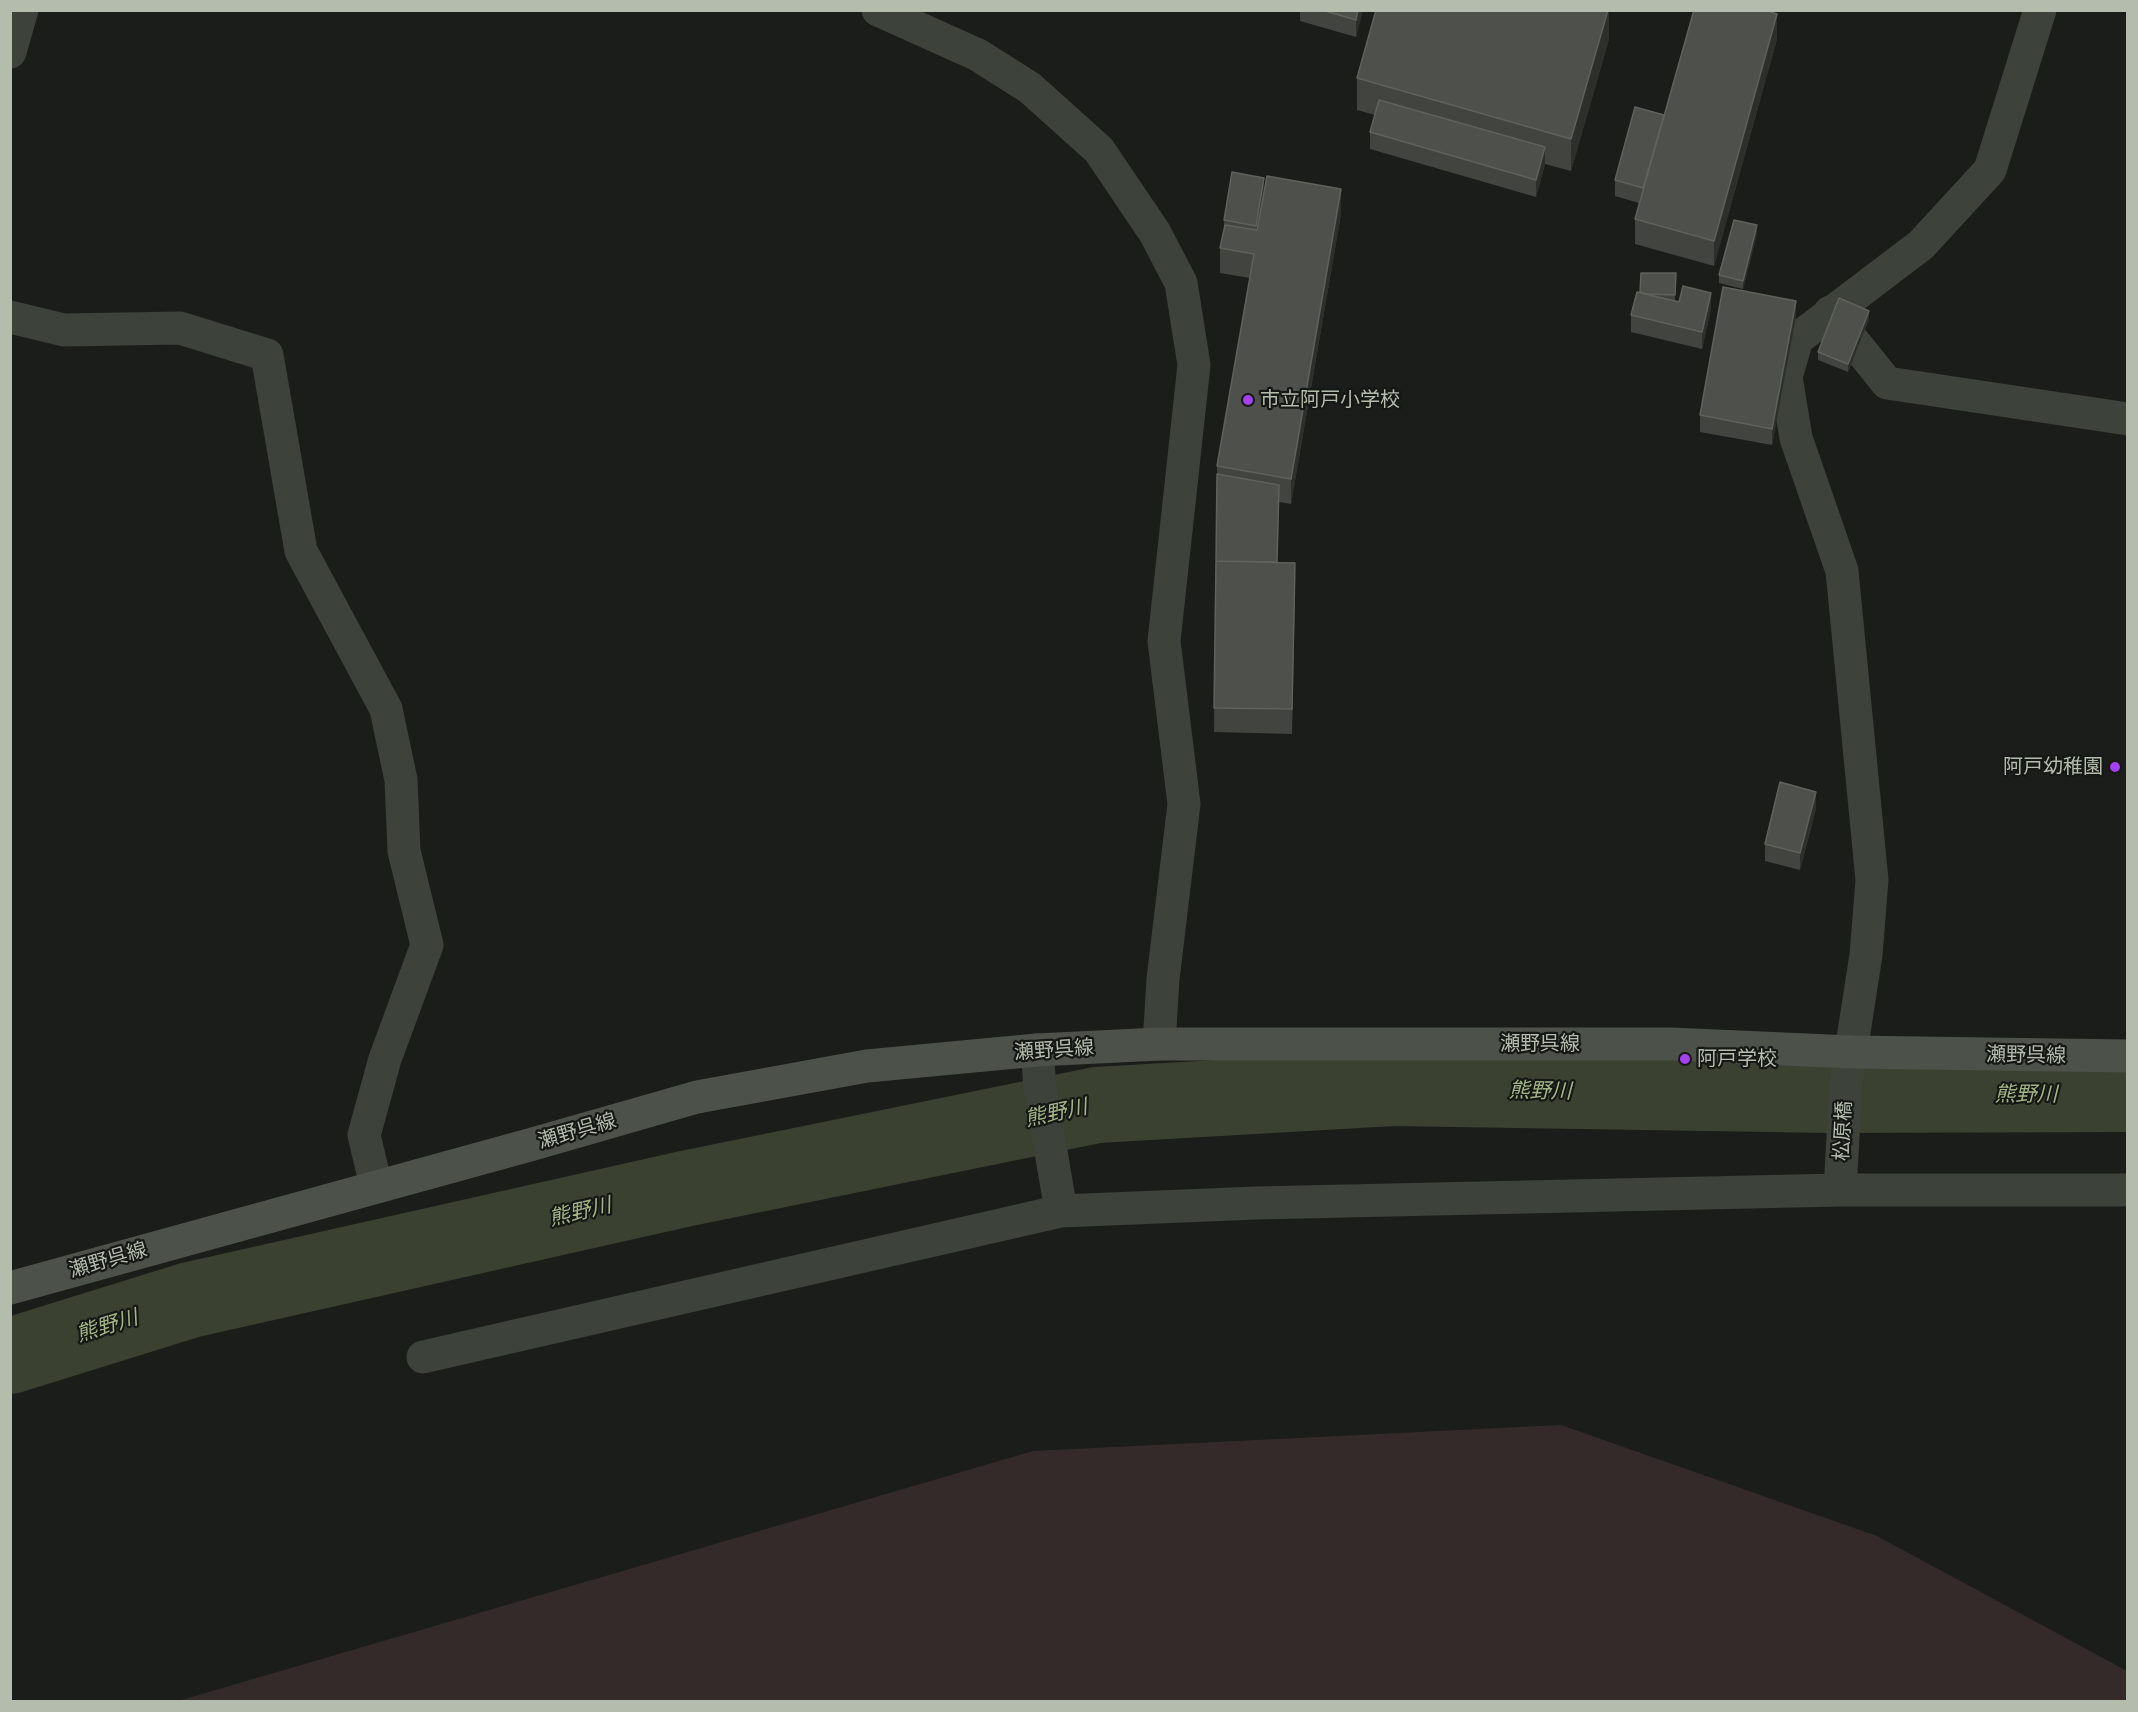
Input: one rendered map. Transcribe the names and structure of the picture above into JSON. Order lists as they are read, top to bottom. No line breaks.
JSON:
{"streets":{"main road":["瀬野呉線"],"street":["松原橋"]},"crossings":[["瀬野呉線","松原橋"]],"water":["熊野川"],"places":["市立阿戸小学校","阿戸幼稚園","阿戸学校"]}
